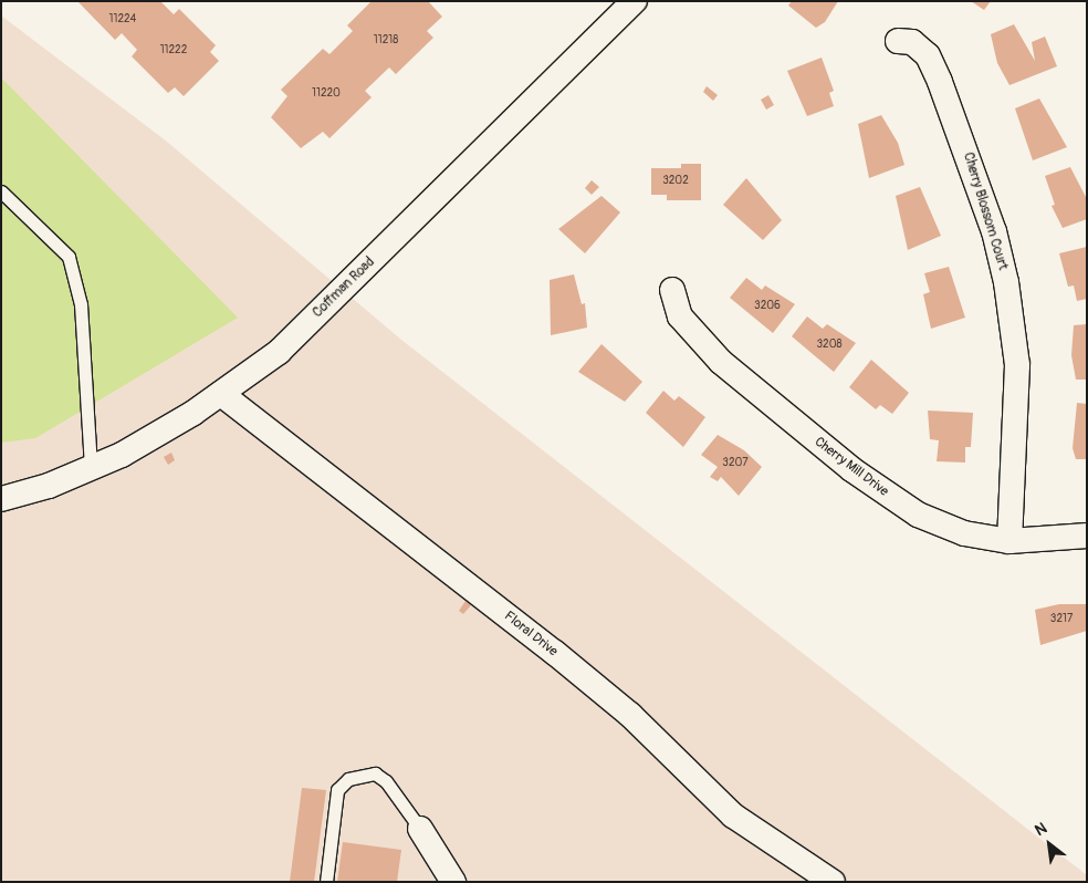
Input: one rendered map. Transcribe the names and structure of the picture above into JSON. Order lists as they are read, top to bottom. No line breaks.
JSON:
{"streets":{"street":["Cherry Blossom Court","Coffman Road","Cherry Mill Drive","Floral Drive"]},"crossings":[["Cherry Blossom Court","Cherry Mill Drive"],["Coffman Road","Floral Drive"]],"house_numbers":["11224","11218","11222","11220","3202","3206","3208","3207","3217"],"north":"top left"}
